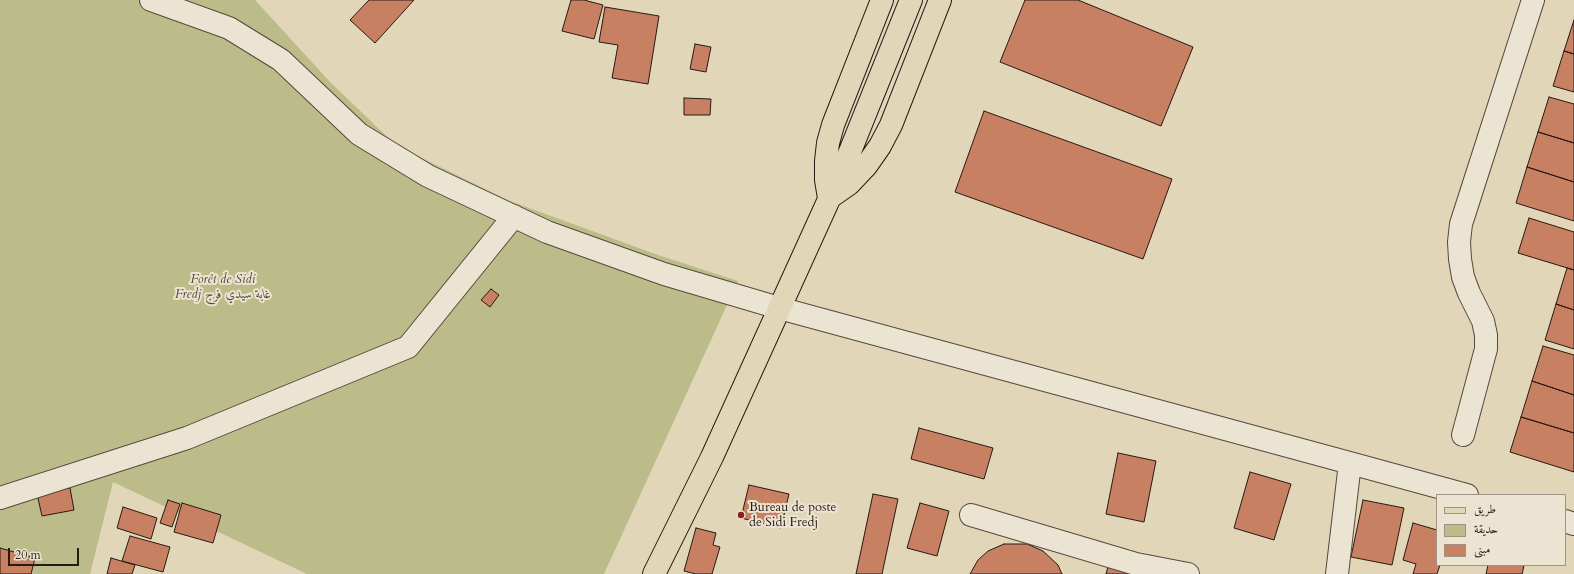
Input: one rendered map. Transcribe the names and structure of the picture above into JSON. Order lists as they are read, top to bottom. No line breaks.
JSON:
{"parks":["Forêt de Sidi Fredj غابة سيدي فرج"],"places":["Bureau de poste de Sidi Fredj"],"legend":["طريق","حديقة","مبنى"],"scale_bar":"20 m"}
